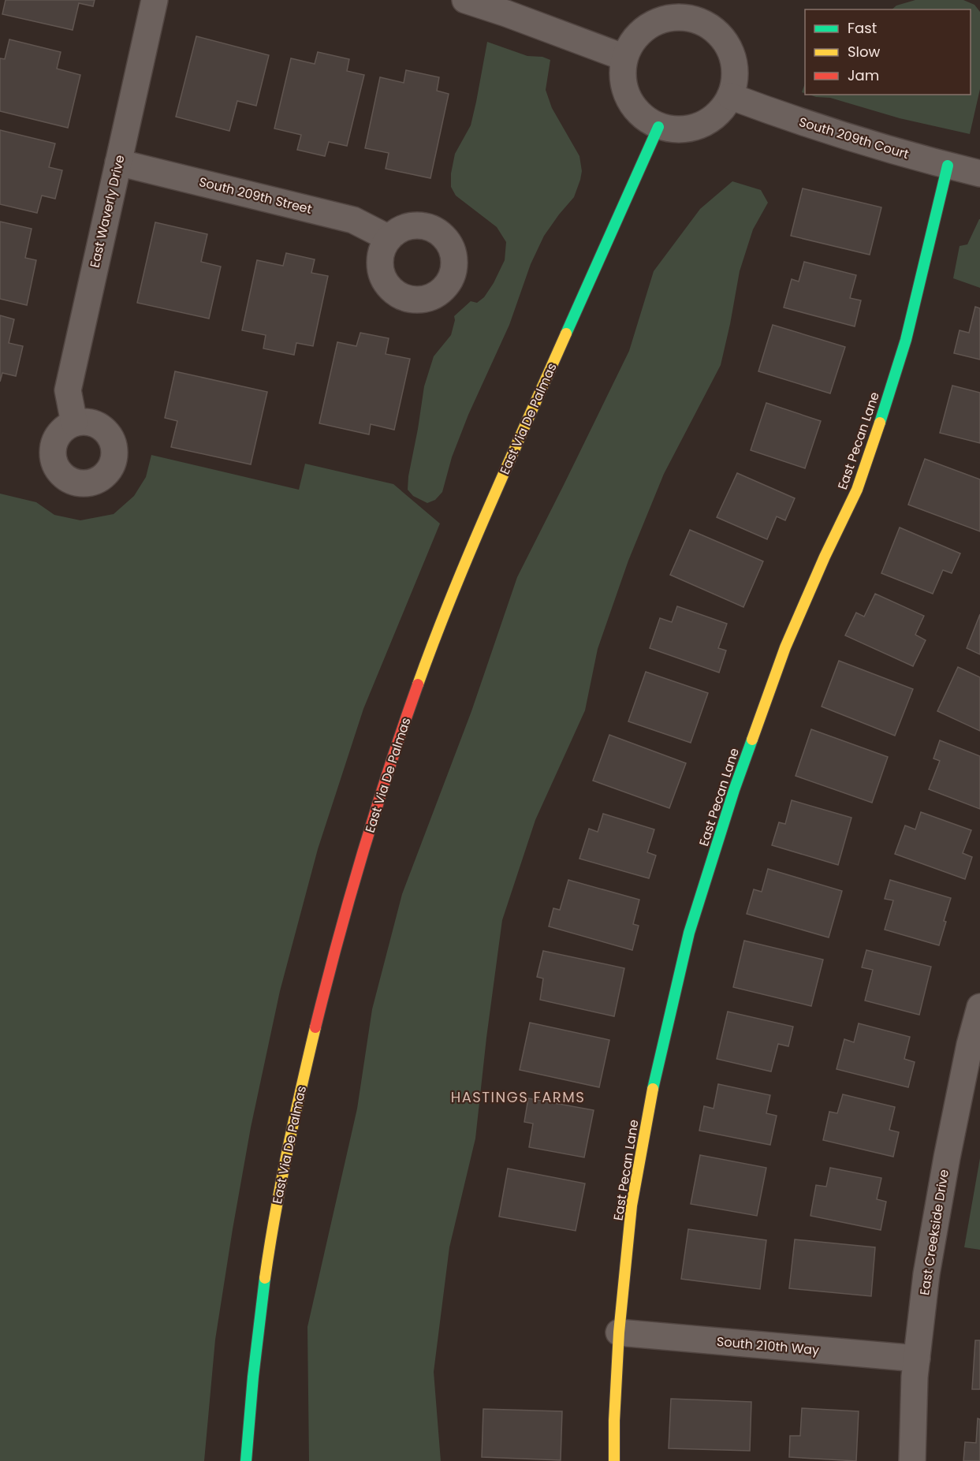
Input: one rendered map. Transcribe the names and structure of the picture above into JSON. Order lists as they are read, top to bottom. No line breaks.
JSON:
{"streets":{"street":["South 209th Court","South 209th Street","East Waverly Drive","East Via De Palmas","East Pecan Lane","East Creekside Drive","South 210th Way"]},"crossings":[["South 209th Court","East Via De Palmas"],["South 209th Court","East Pecan Lane"],["South 209th Street","East Waverly Drive"],["East Pecan Lane","South 210th Way"],["East Creekside Drive","South 210th Way"]],"districts":["HASTINGS FARMS"],"legend":["Fast","Slow","Jam"]}
